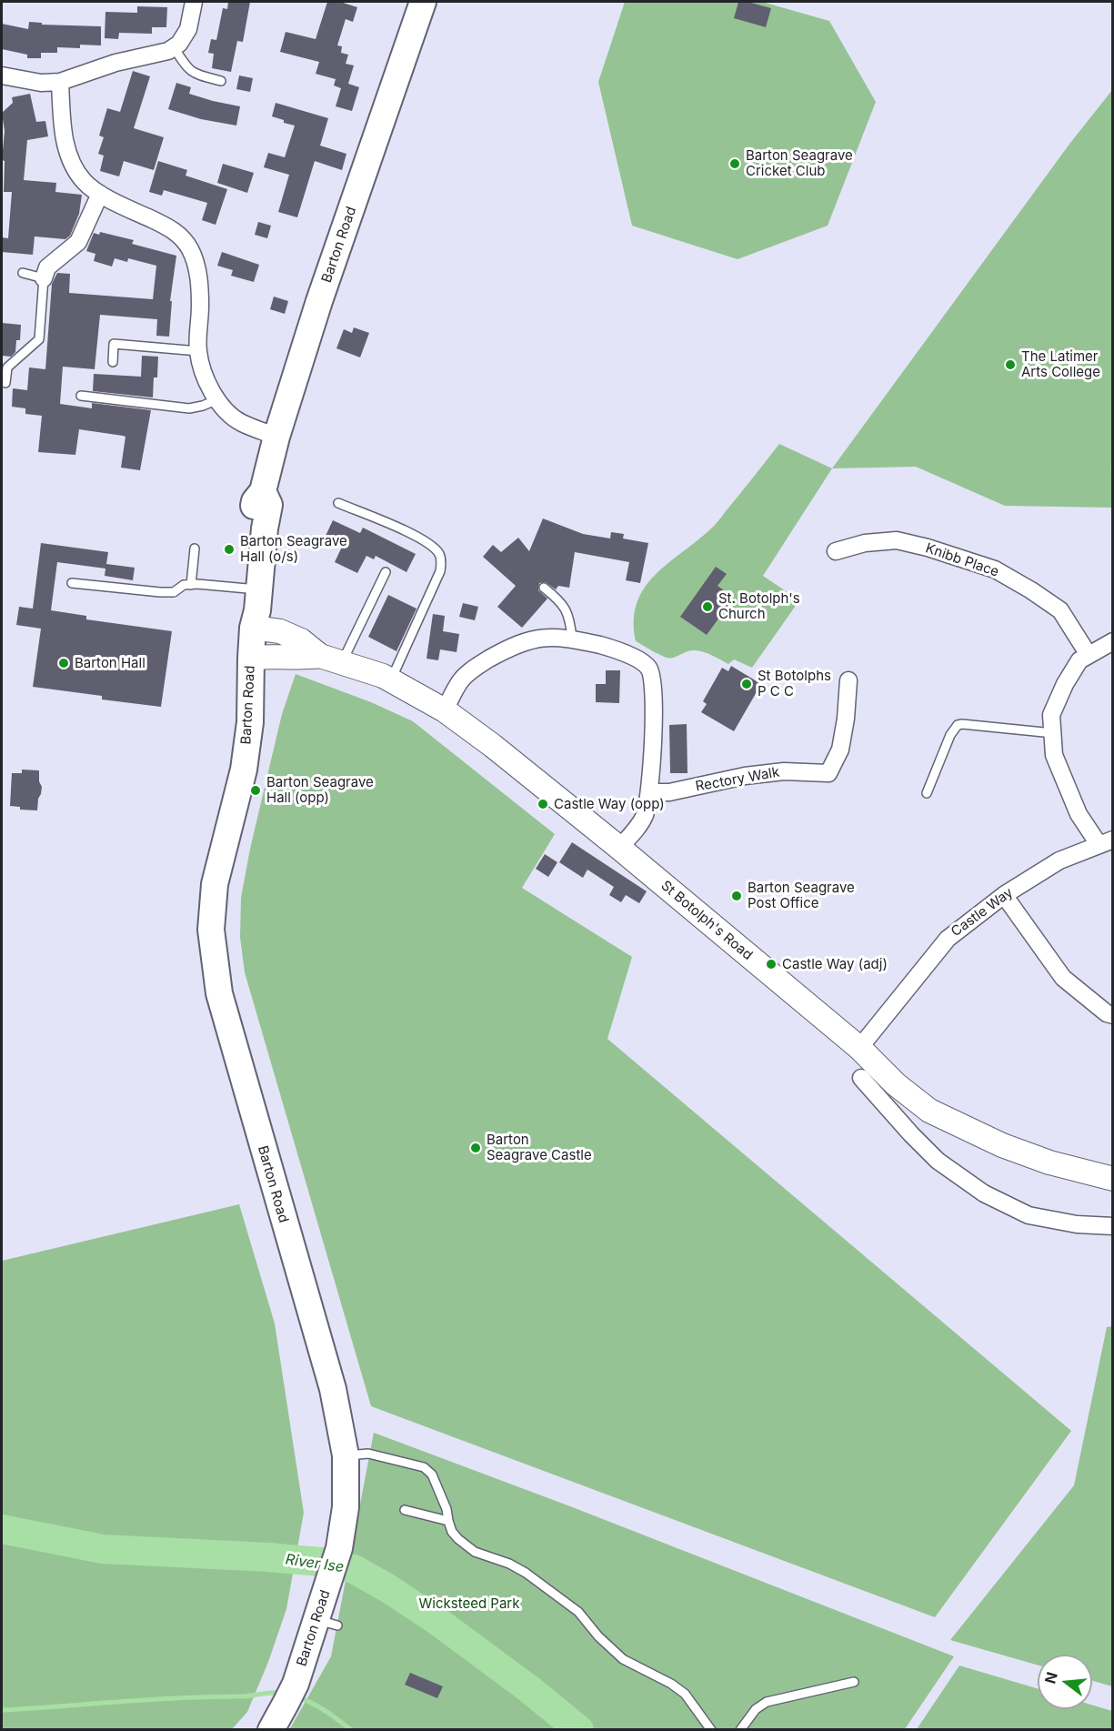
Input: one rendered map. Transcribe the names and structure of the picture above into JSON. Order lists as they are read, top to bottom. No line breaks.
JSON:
{"streets":{"main road":["Barton Road"],"street":["Knibb Place","Rectory Walk","Castle Way","St Botolph's Road"]},"crossings":[["Barton Road","St Botolph's Road"],["Castle Way","St Botolph's Road"]],"water":["River Ise"],"parks":["Wicksteed Park"],"places":["Barton Seagrave Cricket Club","The Latimer Arts College","Barton Seagrave Hall (o/s)","St. Botolph's Church","Barton Hall","St Botolphs P C C","Barton Seagrave Hall (opp)","Castle Way (opp)","Barton Seagrave Post Office","Castle Way (adj)","Barton Seagrave Castle"],"north":"left"}
